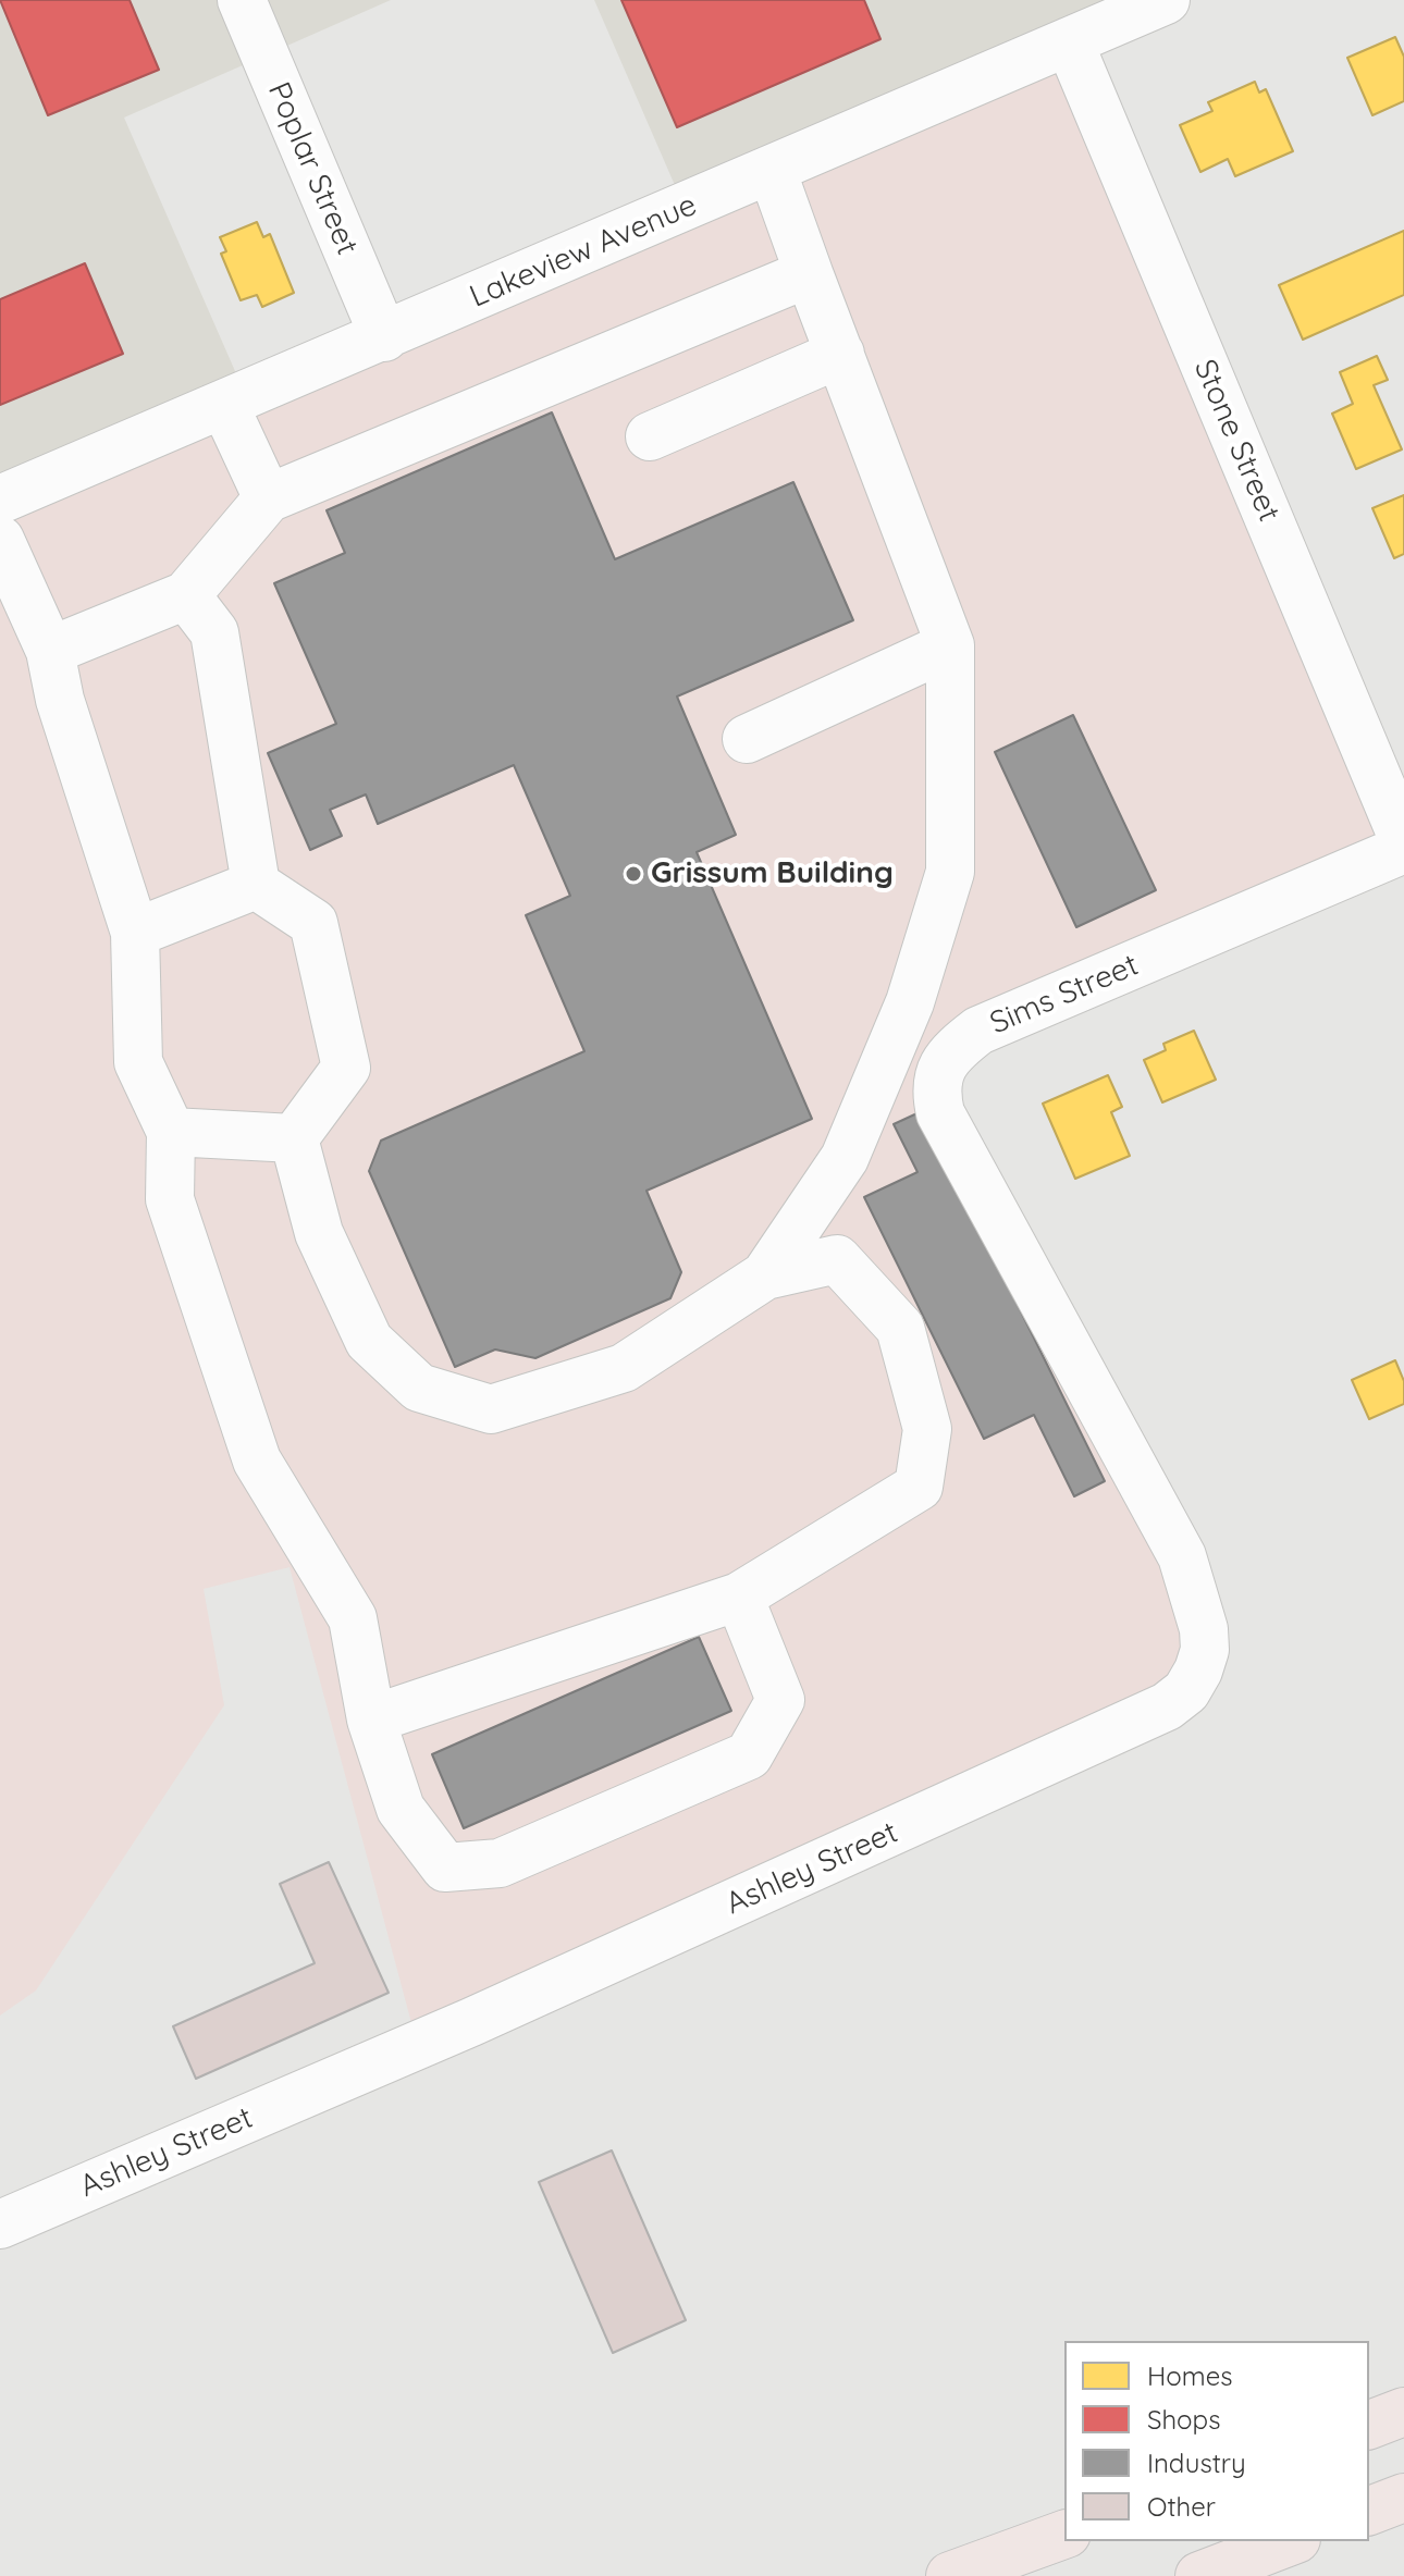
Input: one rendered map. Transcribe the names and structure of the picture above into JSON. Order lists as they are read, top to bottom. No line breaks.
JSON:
{"streets":{"street":["Poplar Street","Lakeview Avenue","Stone Street","Sims Street","Ashley Street"]},"crossings":[["Poplar Street","Lakeview Avenue"],["Lakeview Avenue","Stone Street"],["Sims Street","Ashley Street"]],"places":["Grissum Building"],"legend":["Homes","Shops","Industry","Other"]}
